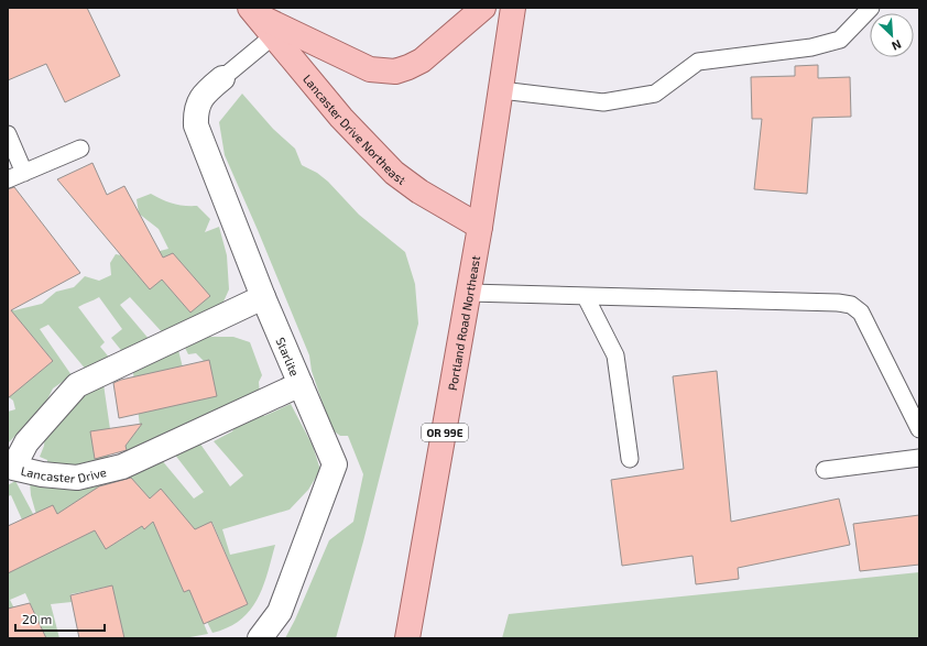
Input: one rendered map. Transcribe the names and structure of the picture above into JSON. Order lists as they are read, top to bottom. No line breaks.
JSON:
{"streets":{"main road":["Lancaster Drive Northeast","Portland Road Northeast","OR 99E"],"street":["Starlite","Lancaster Drive"]},"crossings":[["Lancaster Drive Northeast","Portland Road Northeast"],["Starlite","Lancaster Drive"]],"scale_bar":"20 m","north":"bottom right"}
